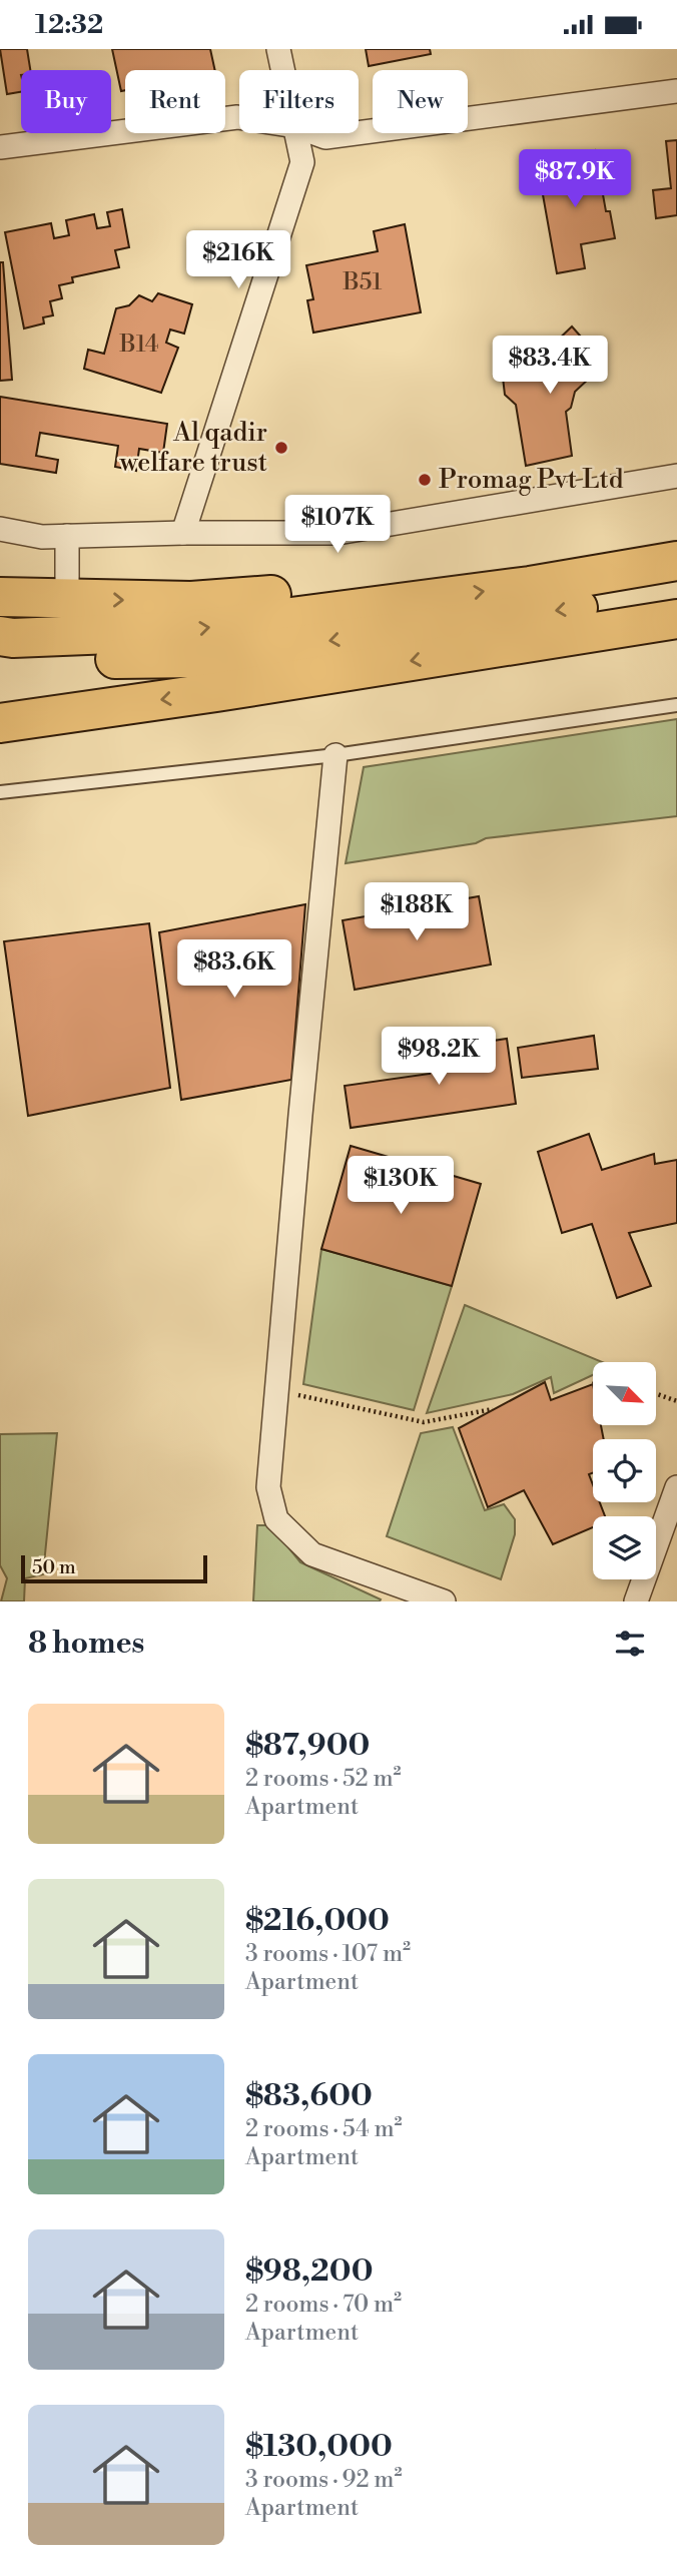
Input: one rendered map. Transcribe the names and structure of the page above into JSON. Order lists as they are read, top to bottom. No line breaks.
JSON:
{"places":["Al qadir welfare trust","Promag Pvt Ltd"],"house_numbers":["B51","B14"],"scale_bar":"50 m","north":"bottom right","page":{"status":"12:32","chip":["Buy","Rent","Filters","New"],"price":["$87.9K","$216K","$83.4K","$107K","$188K","$83.6K","$98.2K","$130K"],"scale":"50 m","heading":"8 homes","list":[{"name":"$87,900","note":"2 rooms · 52 m² · Apartment"},{"name":"$216,000","note":"3 rooms · 107 m² · Apartment"},{"name":"$83,600","note":"2 rooms · 54 m² · Apartment"},{"name":"$98,200","note":"2 rooms · 70 m² · Apartment"},{"name":"$130,000","note":"3 rooms · 92 m² · Apartment"}]}}
